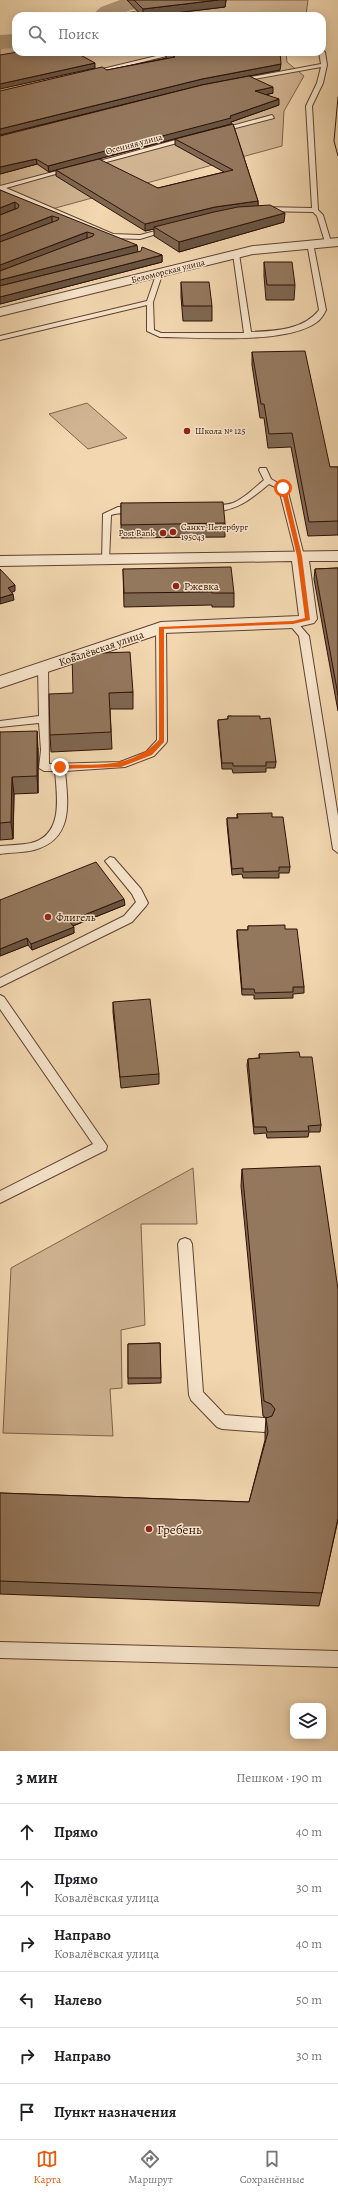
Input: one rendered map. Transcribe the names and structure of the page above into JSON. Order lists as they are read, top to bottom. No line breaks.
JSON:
{"streets":{"street":["Беломорская улица","Ковалёвская улица"],"lane":["Осенняя улица"]},"places":["Школа № 125","Санкт-Петербург 195043","Post Bank","Ржевка","Флигель","Гребень"],"page":{"search":"Поиск","heading":["3 мин","Пешком · 190 m"],"list":[["Прямо","40 m"],["Прямо","Ковалёвская улица","30 m"],["Направо","Ковалёвская улица","40 m"],["Налево","50 m"],["Направо","30 m"],"Пункт назначения"],"nav":["Карта","Маршрут","Сохранённые"]}}
